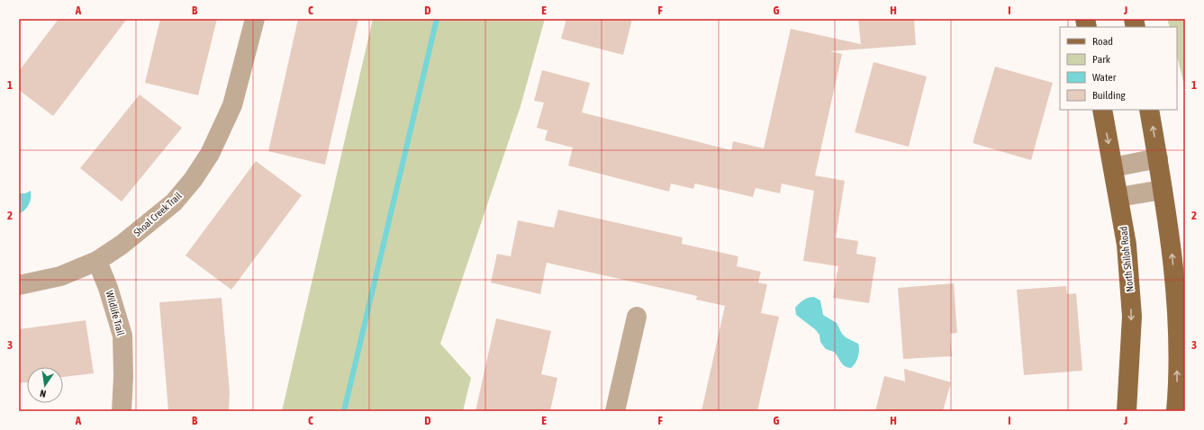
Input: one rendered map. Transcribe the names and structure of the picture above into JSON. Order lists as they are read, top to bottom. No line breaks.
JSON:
{"streets":{"main road":["North Shiloh Road"],"street":["Shoal Creek Trail","Wildlife Trail"]},"crossings":[["Shoal Creek Trail","Wildlife Trail"]],"legend":["Road","Park","Water","Building"],"north":"bottom","grid":{"columns":["A","B","C","D","E","F","G","H","I","J"],"rows":["1","2","3"]}}
